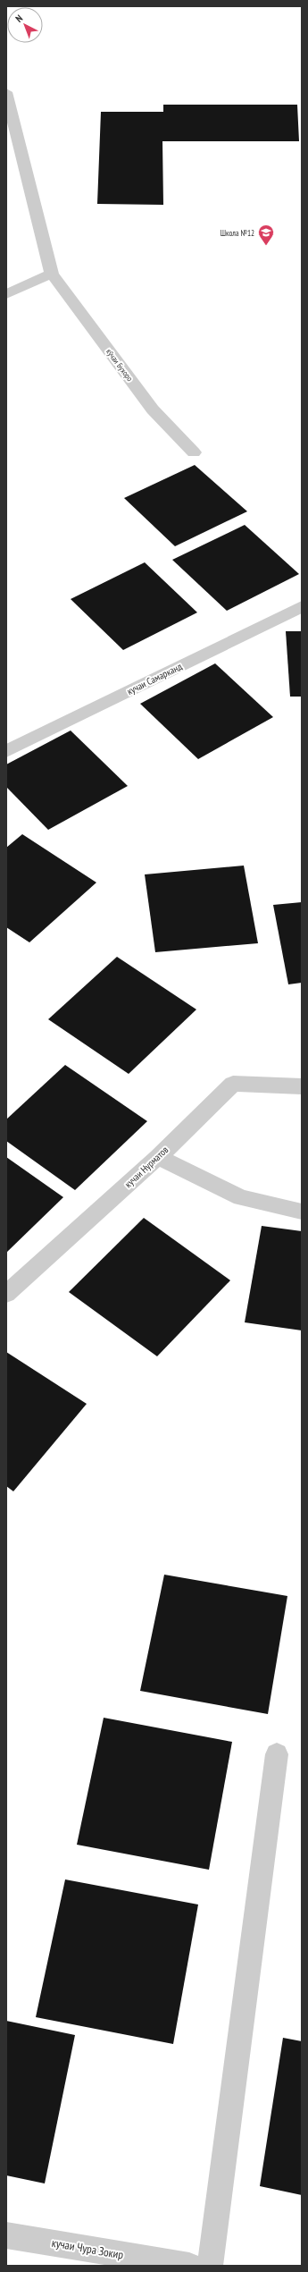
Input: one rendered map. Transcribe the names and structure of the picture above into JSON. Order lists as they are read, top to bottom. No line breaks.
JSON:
{"streets":{"street":["кӯчаи Бухоро","кучаи Самарканд","кучаи Нурматов","кучаи Чура Зокир"]},"places":{"school or university":["Школа №12"]},"north":"top left"}
